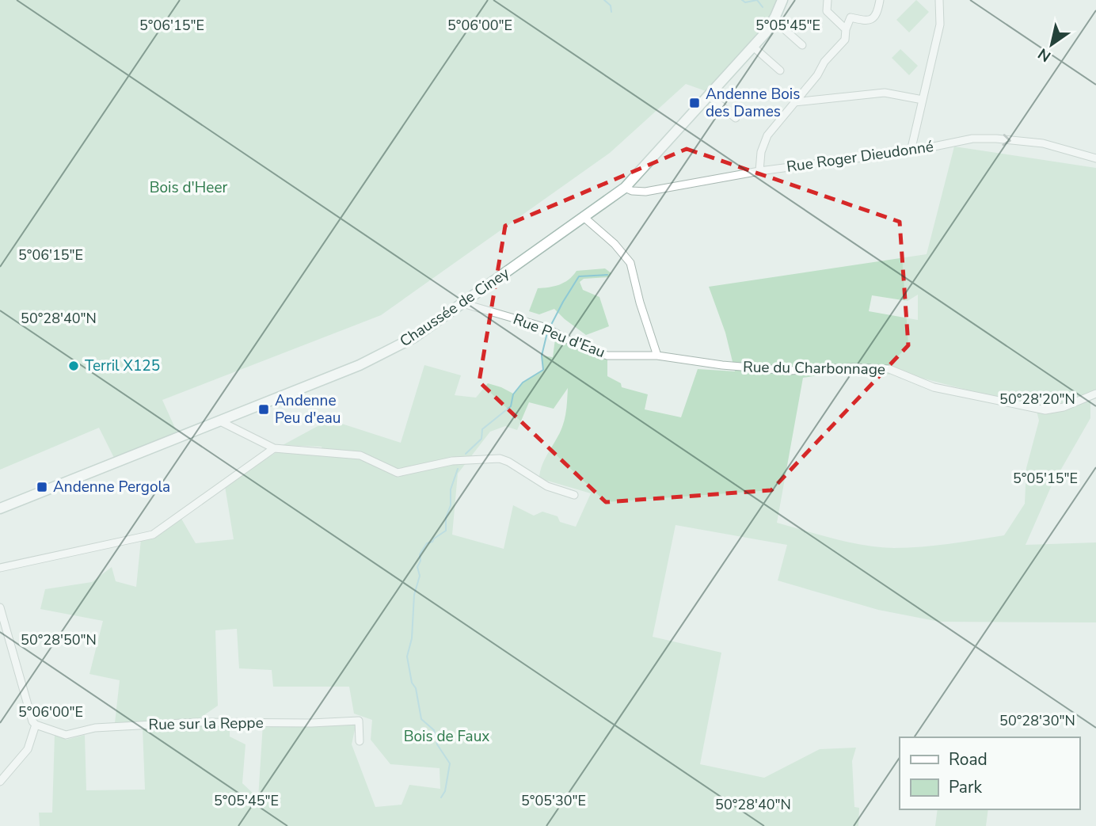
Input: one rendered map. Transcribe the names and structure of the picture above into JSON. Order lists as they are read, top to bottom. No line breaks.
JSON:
{"streets":{"main road":["Chaussée de Ciney"],"street":["Rue Roger Dieudonné","Rue Peu d'Eau","Rue du Charbonnage","Rue sur la Reppe"]},"crossings":[["Rue Roger Dieudonné","Chaussée de Ciney"],["Chaussée de Ciney","Rue Peu d'Eau"],["Rue Peu d'Eau","Rue du Charbonnage"]],"one_way":["Rue Roger Dieudonné"],"parks":["Bois d'Heer","Bois de Faux"],"places":{"transit":["Andenne Bois des Dames","Andenne Peu d'eau","Andenne Pergola"],"other":["Terril X125"]},"legend":["Road","Park"],"north":"bottom left","coordinates":["5°06'15\"E","5°06'00\"E","5°05'45\"E","50°28'40\"N","50°28'20\"N","5°05'15\"E","50°28'50\"N","50°28'30\"N","5°05'30\"E"]}
